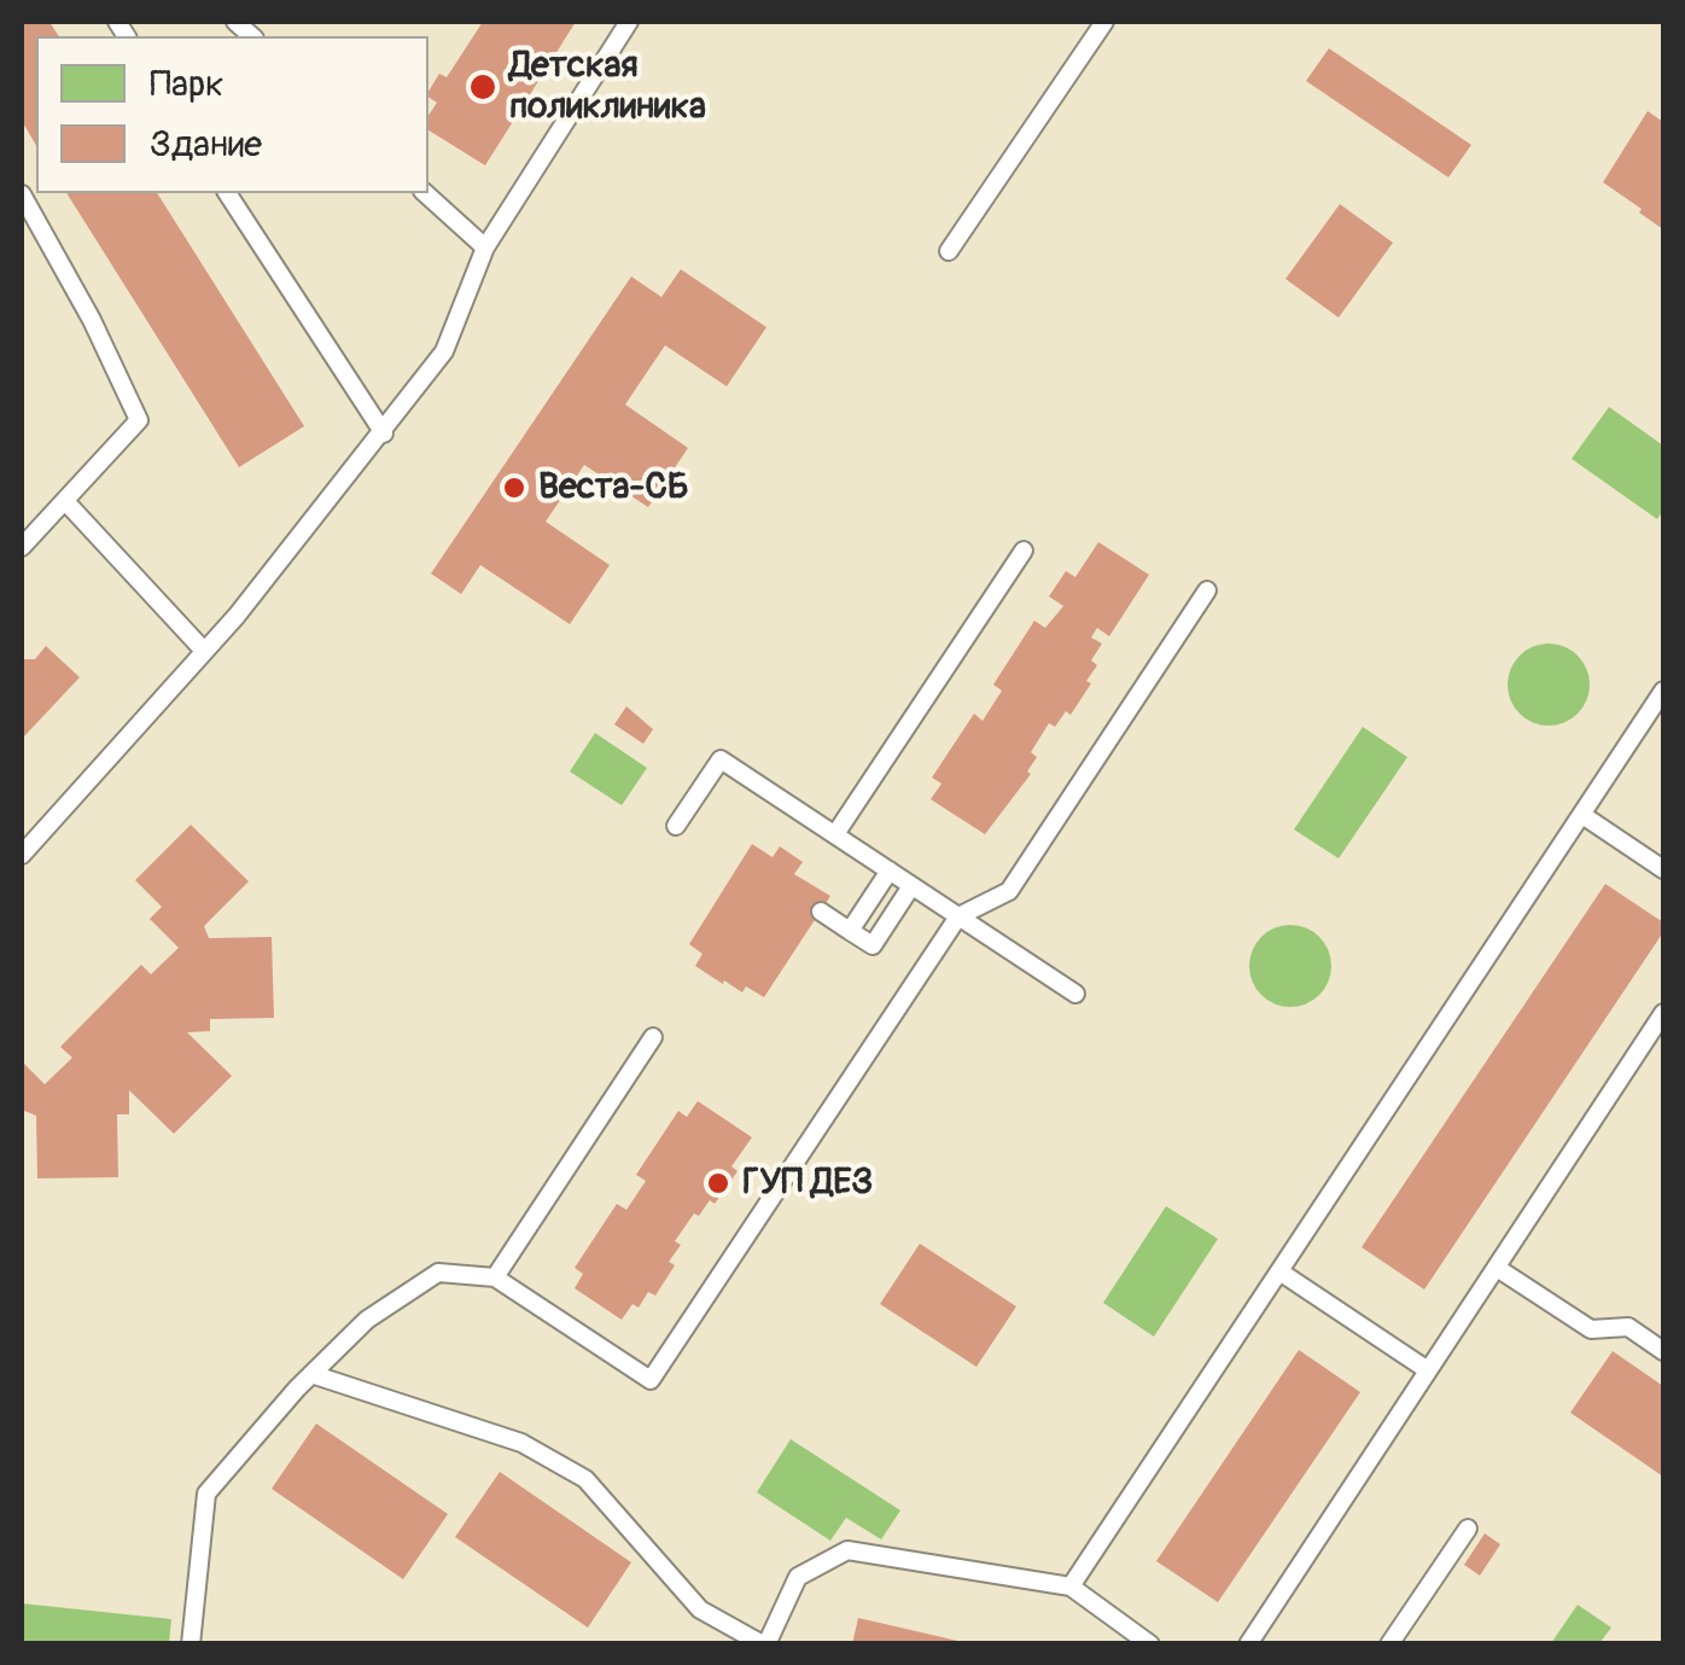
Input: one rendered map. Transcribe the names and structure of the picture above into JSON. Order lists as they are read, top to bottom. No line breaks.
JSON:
{"places":["Детская поликлиника","Веста-СБ","ГУП ДЕЗ"],"legend":["Парк","Здание"]}
